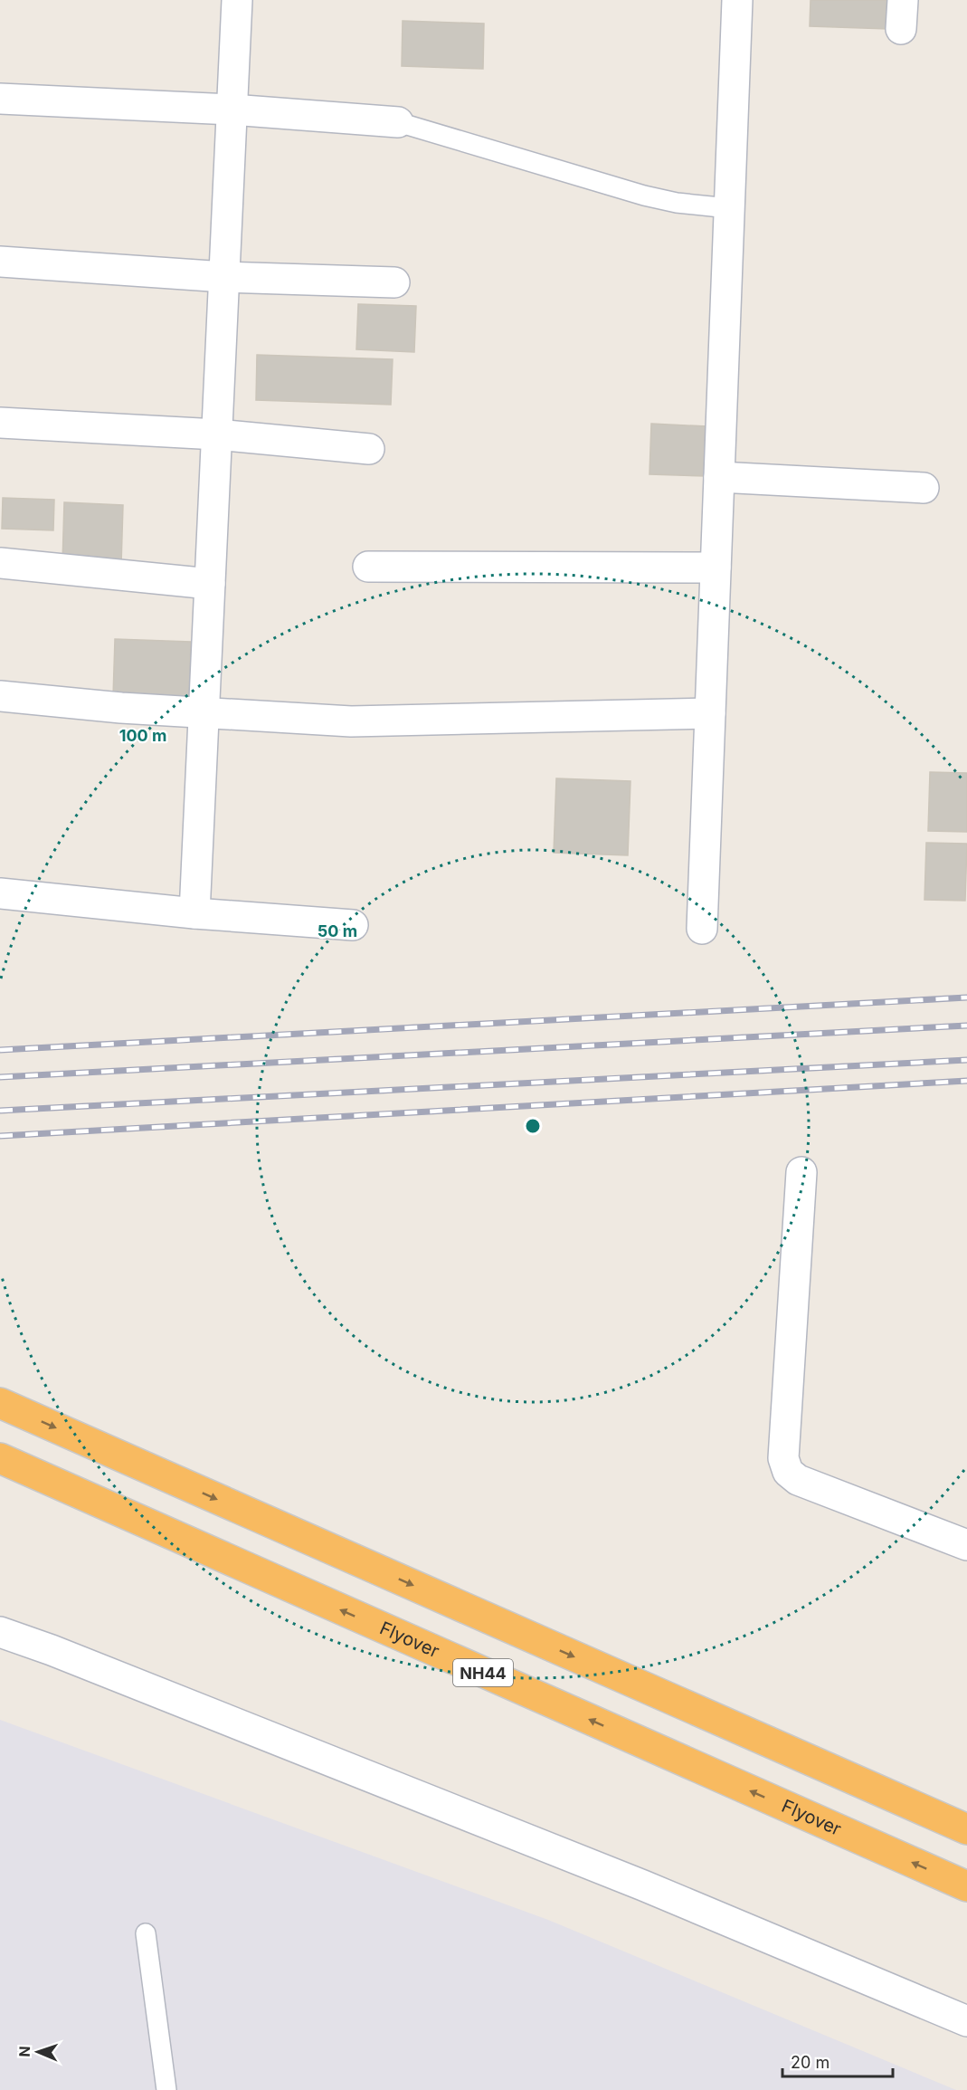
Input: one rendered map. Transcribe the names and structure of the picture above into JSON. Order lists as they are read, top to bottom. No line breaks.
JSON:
{"streets":{"highway":["Flyover","NH44"]},"scale_bar":"20 m","north":"left","rings":["100 m","50 m"]}
